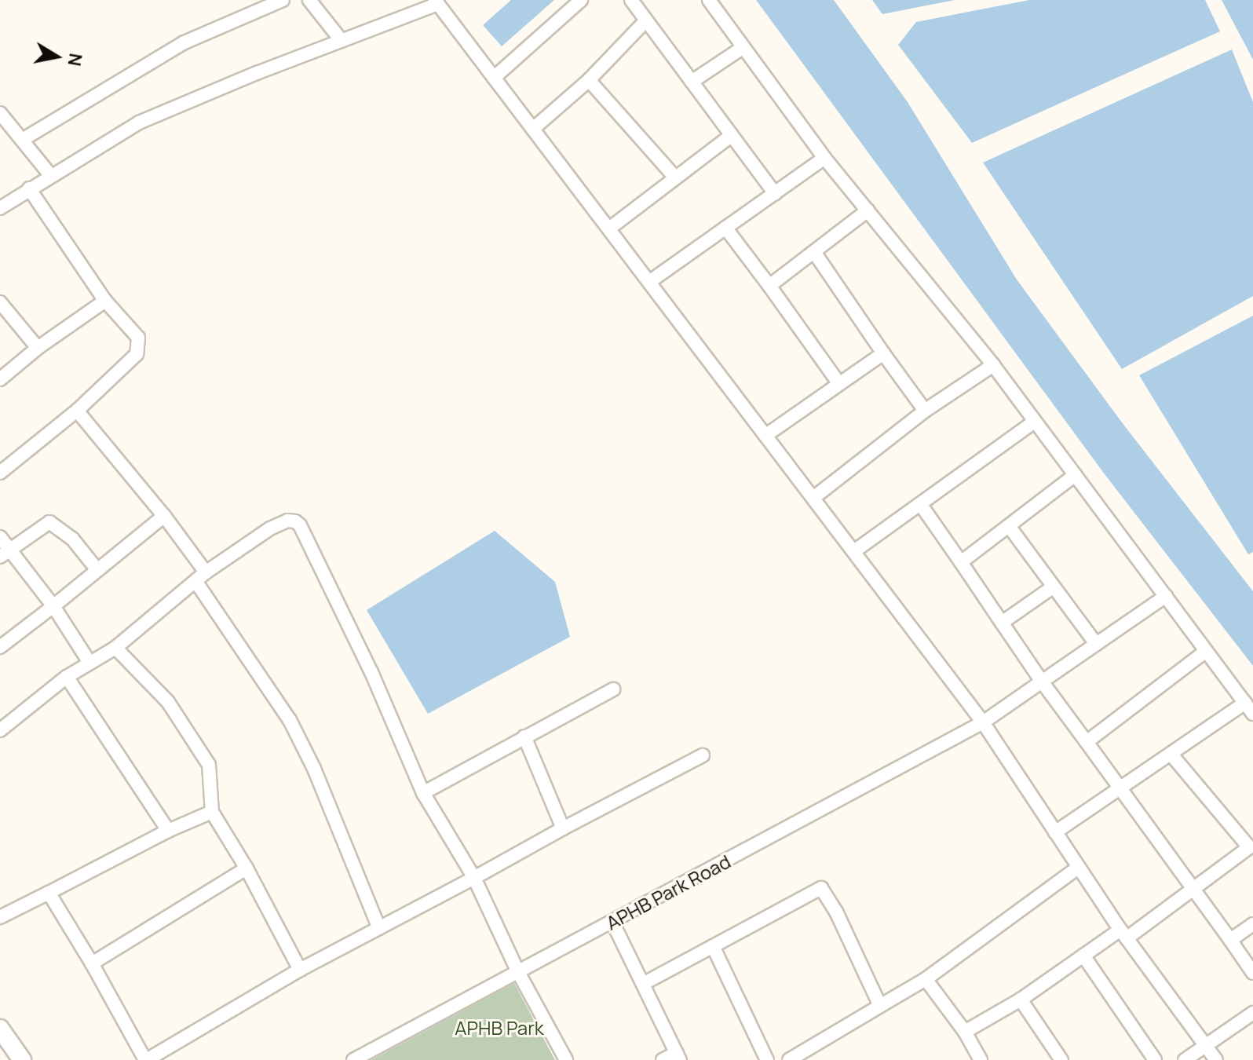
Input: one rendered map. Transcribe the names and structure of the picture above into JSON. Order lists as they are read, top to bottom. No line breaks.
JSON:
{"streets":{"street":["APHB Park Road"]},"parks":["APHB Park"],"north":"right"}
